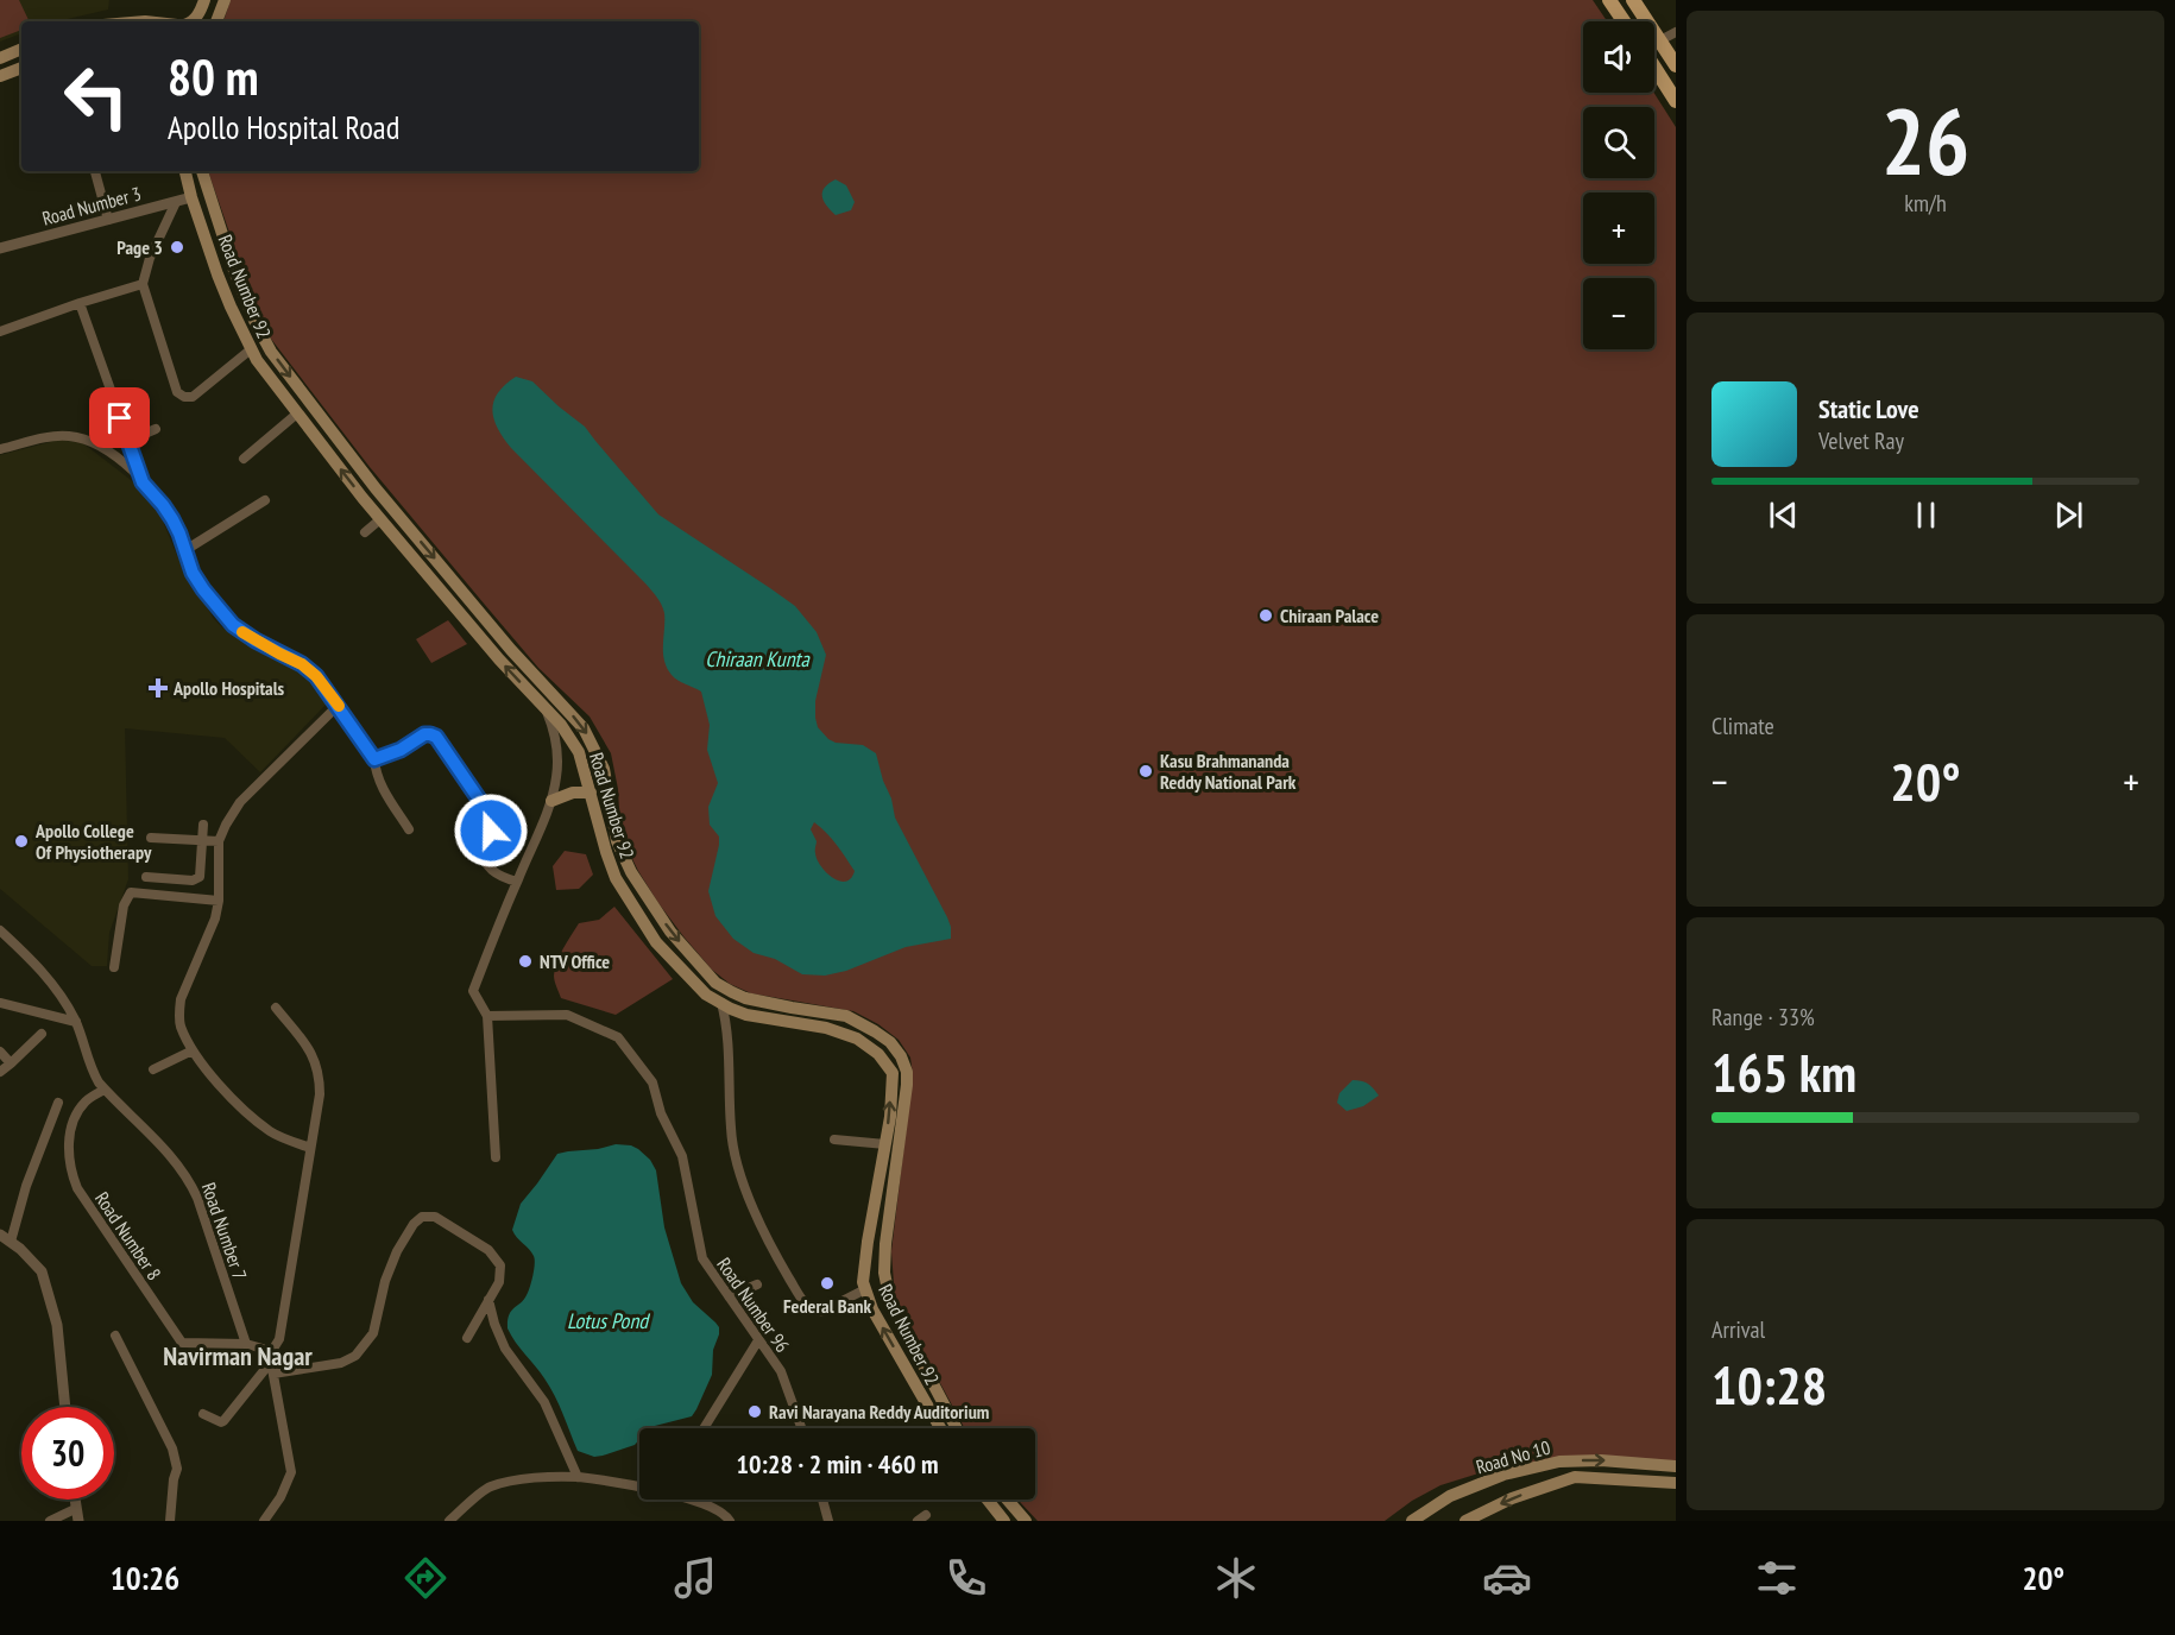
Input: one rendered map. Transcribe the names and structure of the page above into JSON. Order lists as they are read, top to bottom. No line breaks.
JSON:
{"streets":{"main road":["Road Number 92","Road No 10"],"street":["Road Number 3","Road Number 7","Road Number 8","Road Number 96"]},"crossings":[["Road Number 3","Road Number 92"],["Road Number 7","Road Number 8"]],"districts":["Navirman Nagar"],"water":["Chiraan Kunta","Lotus Pond"],"places":{"other":["Page 3","Chiraan Palace","Kasu Brahmananda Reddy National Park","Apollo College Of Physiotherapy","NTV Office","Federal Bank","Ravi Narayana Reddy Auditorium"],"health":["Apollo Hospitals"]},"page":{"tile":[["26","km/h"],"Climate",["Range · 33%","165 km"],["Arrival","10:28"]],"map_buttons":["+","−"],"turn":["80 m","Apollo Hospital Road"],"song":["Static Love","Velvet Ray"],"heat":["−","20°","+"],"limit":"30","trip":"10:28 · 2 min · 460 m","tabs":["10:26","20°"]}}
